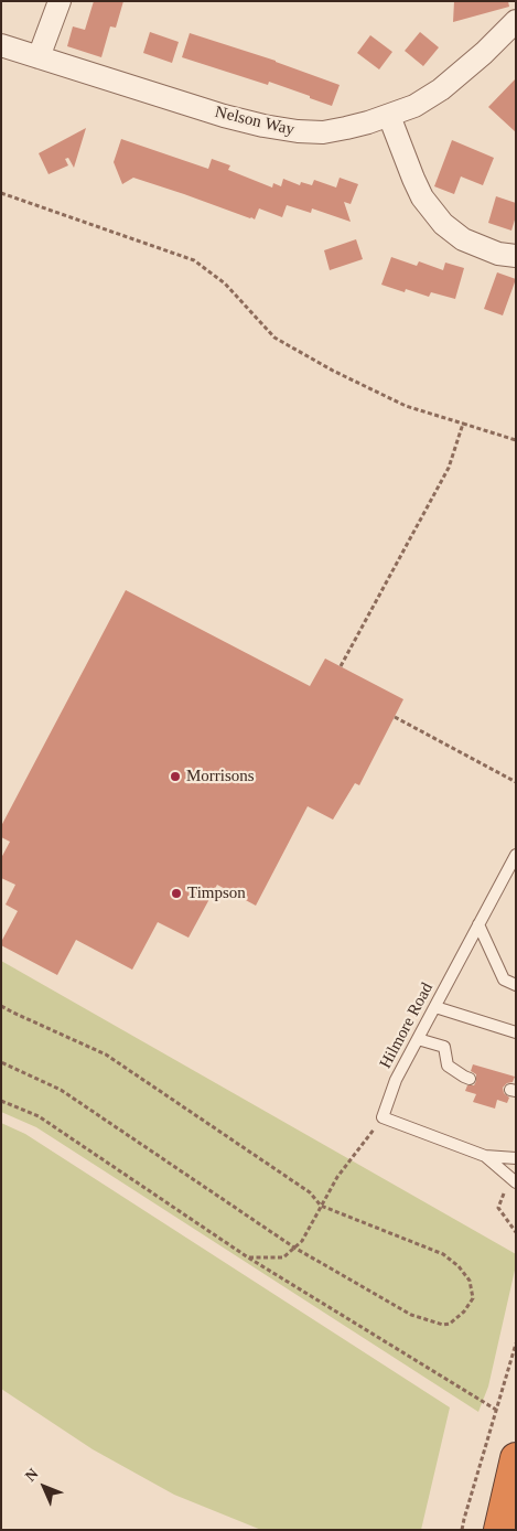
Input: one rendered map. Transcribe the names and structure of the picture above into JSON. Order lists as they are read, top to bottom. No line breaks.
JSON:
{"streets":{"street":["Nelson Way"],"lane":["Hilmore Road"]},"places":["Morrisons","Timpson"],"north":"top left"}
